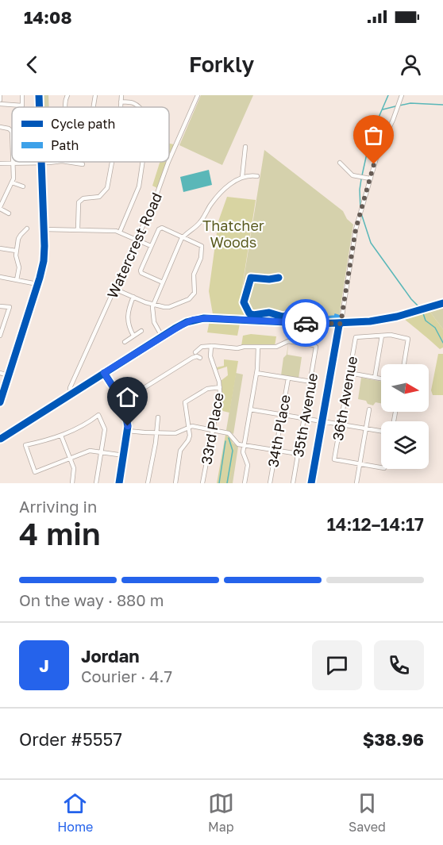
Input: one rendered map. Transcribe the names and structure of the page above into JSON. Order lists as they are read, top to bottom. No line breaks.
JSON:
{"streets":{"street":["Watercrest Road","36th Avenue","35th Avenue","33rd Place","34th Place"]},"parks":["Thatcher Woods"],"legend":["Cycle path","Path"],"north":"right","page":{"status":"14:08","header":"Forkly","heading":["4 min","Arriving in","14:12–14:17"],"panel":["Jordan","Courier · 4.7","Order #5557","$38.96"],"bar":"On the way · 880 m","round":"J","tabs":["Home","Map","Saved"]}}
